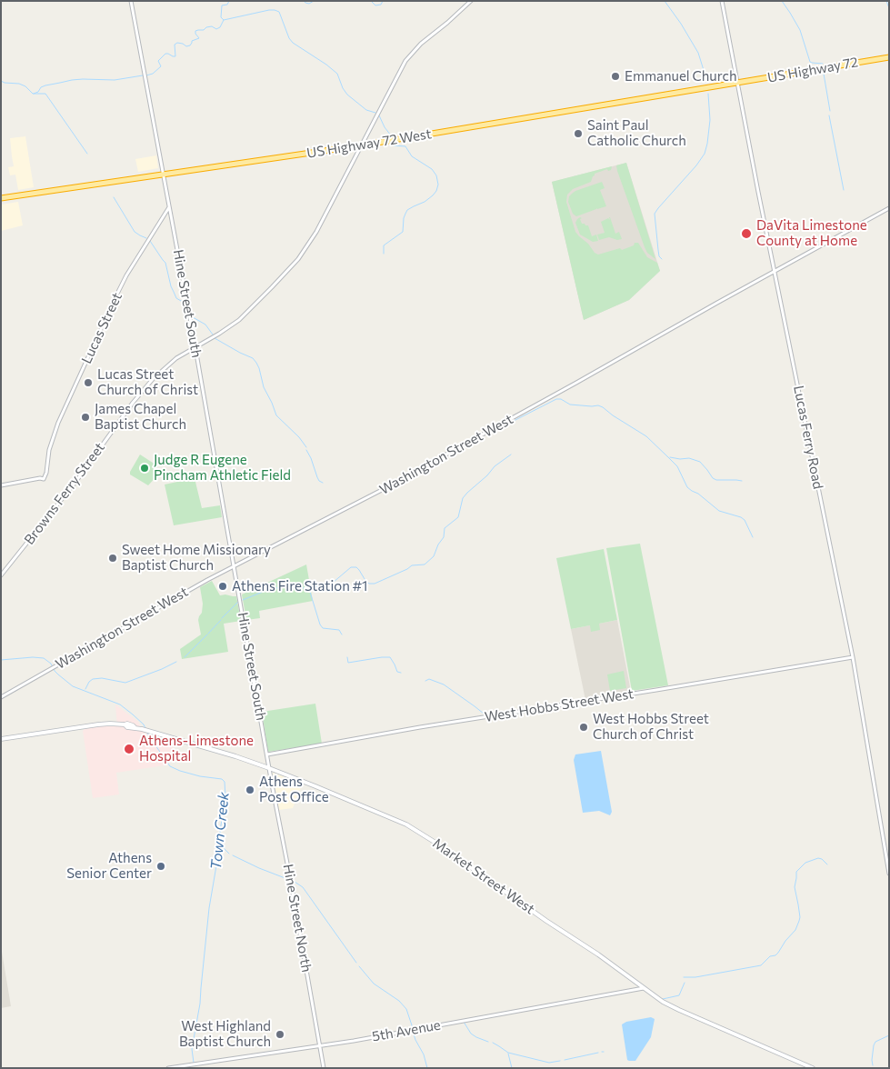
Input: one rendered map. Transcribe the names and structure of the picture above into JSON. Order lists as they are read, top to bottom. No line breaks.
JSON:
{"streets":{"highway":["US Highway 72","US Highway 72 West"],"main road":["Market Street West"],"street":["Hine Street South","Lucas Street","Lucas Ferry Road","Washington Street West","Browns Ferry Street","West Hobbs Street West","Hine Street North","5th Avenue"]},"crossings":[["US Highway 72","US Highway 72 West"],["US Highway 72","Lucas Ferry Road"],["US Highway 72 West","Hine Street South"],["US Highway 72 West","Lucas Ferry Road"],["US Highway 72 West","Browns Ferry Street"],["Hine Street South","Lucas Street"],["Hine Street South","Washington Street West"],["Hine Street South","Browns Ferry Street"],["Hine Street South","West Hobbs Street West"],["Hine Street South","Market Street West"],["Hine Street South","Hine Street North"],["Lucas Ferry Road","Washington Street West"],["Lucas Ferry Road","West Hobbs Street West"],["Market Street West","Hine Street North"],["Market Street West","5th Avenue"],["Hine Street North","5th Avenue"]],"water":["Town Creek"],"places":["Emmanuel Church","Saint Paul Catholic Church","DaVita Limestone County at Home","Lucas Street Church of Christ","James Chapel Baptist Church","Judge R Eugene Pincham Athletic Field","Sweet Home Missionary Baptist Church","Athens Fire Station #1","West Hobbs Street Church of Christ","Athens-Limestone Hospital","Athens Post Office","Athens Senior Center","West Highland Baptist Church"]}
